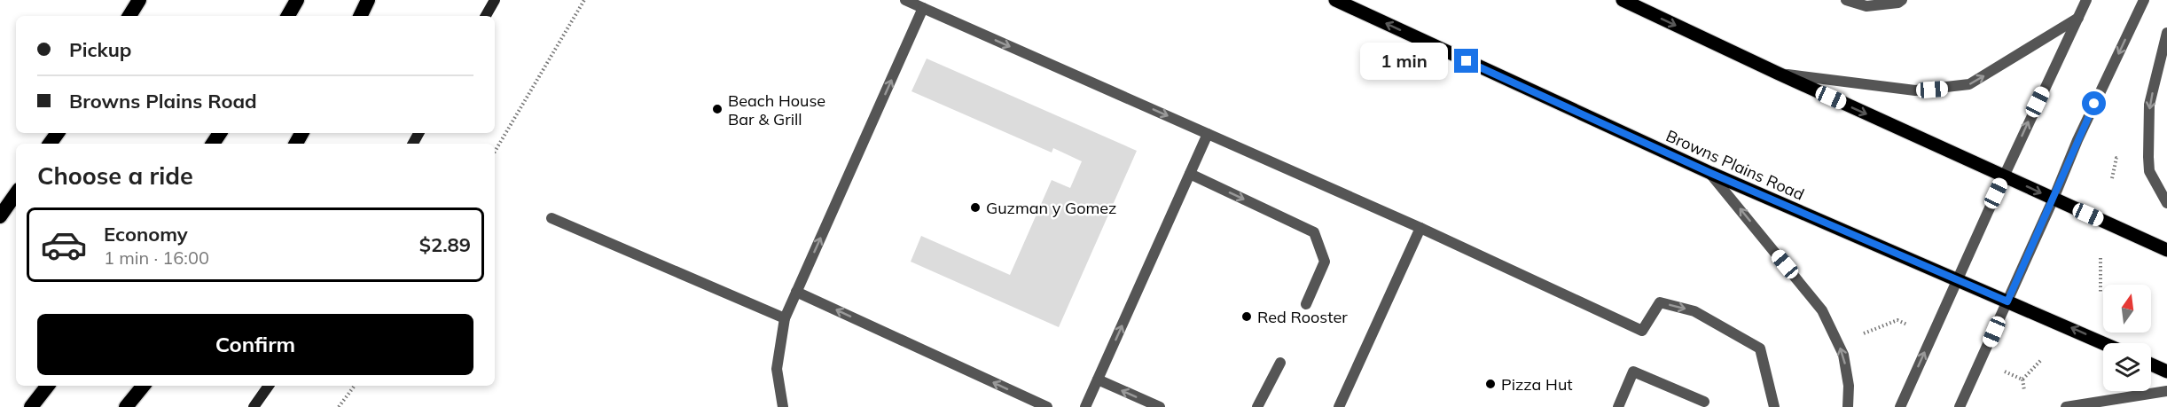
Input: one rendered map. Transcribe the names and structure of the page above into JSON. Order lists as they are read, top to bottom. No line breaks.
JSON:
{"streets":{"main road":["Browns Plains Road"]},"places":["Beach House Bar & Grill","Guzman y Gomez","Red Rooster","Pizza Hut"],"north":"top","page":{"banner":["Pickup","Browns Plains Road"],"bubble":"1 min","heading":"Choose a ride","list":[{"name":"Economy","note":"1 min · 16:00","value":"$2.89"}],"buttons":"Confirm"}}
